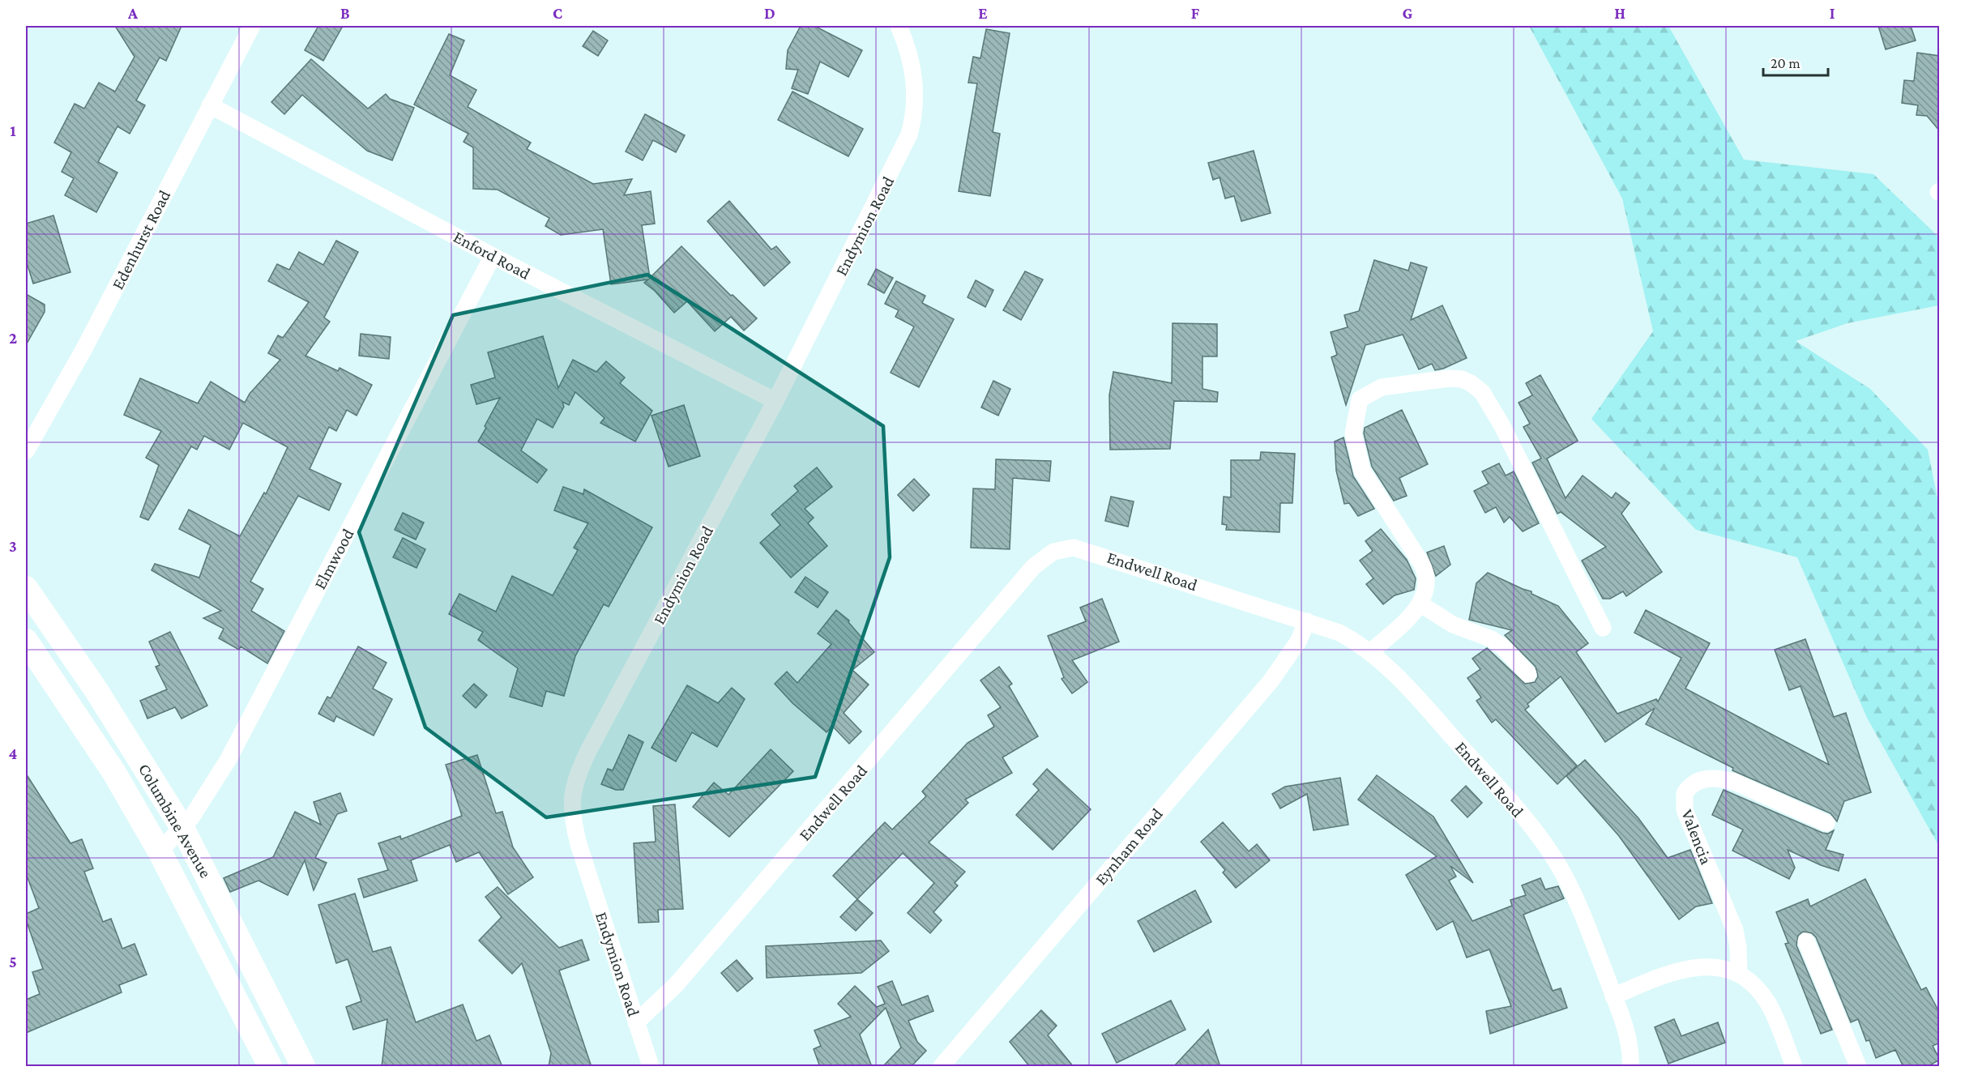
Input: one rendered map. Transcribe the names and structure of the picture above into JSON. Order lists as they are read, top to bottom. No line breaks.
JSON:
{"streets":{"main road":["Columbine Avenue"],"street":["Endymion Road","Edenhurst Road","Enford Road","Elmwood","Endwell Road","Valencia","Eynham Road"]},"crossings":[["Endymion Road","Enford Road"],["Endymion Road","Endwell Road"],["Edenhurst Road","Enford Road"],["Enford Road","Elmwood"],["Elmwood","Columbine Avenue"],["Endwell Road","Eynham Road"]],"scale_bar":"20 m","grid":{"columns":["A","B","C","D","E","F","G","H","I"],"rows":["1","2","3","4","5"]}}
